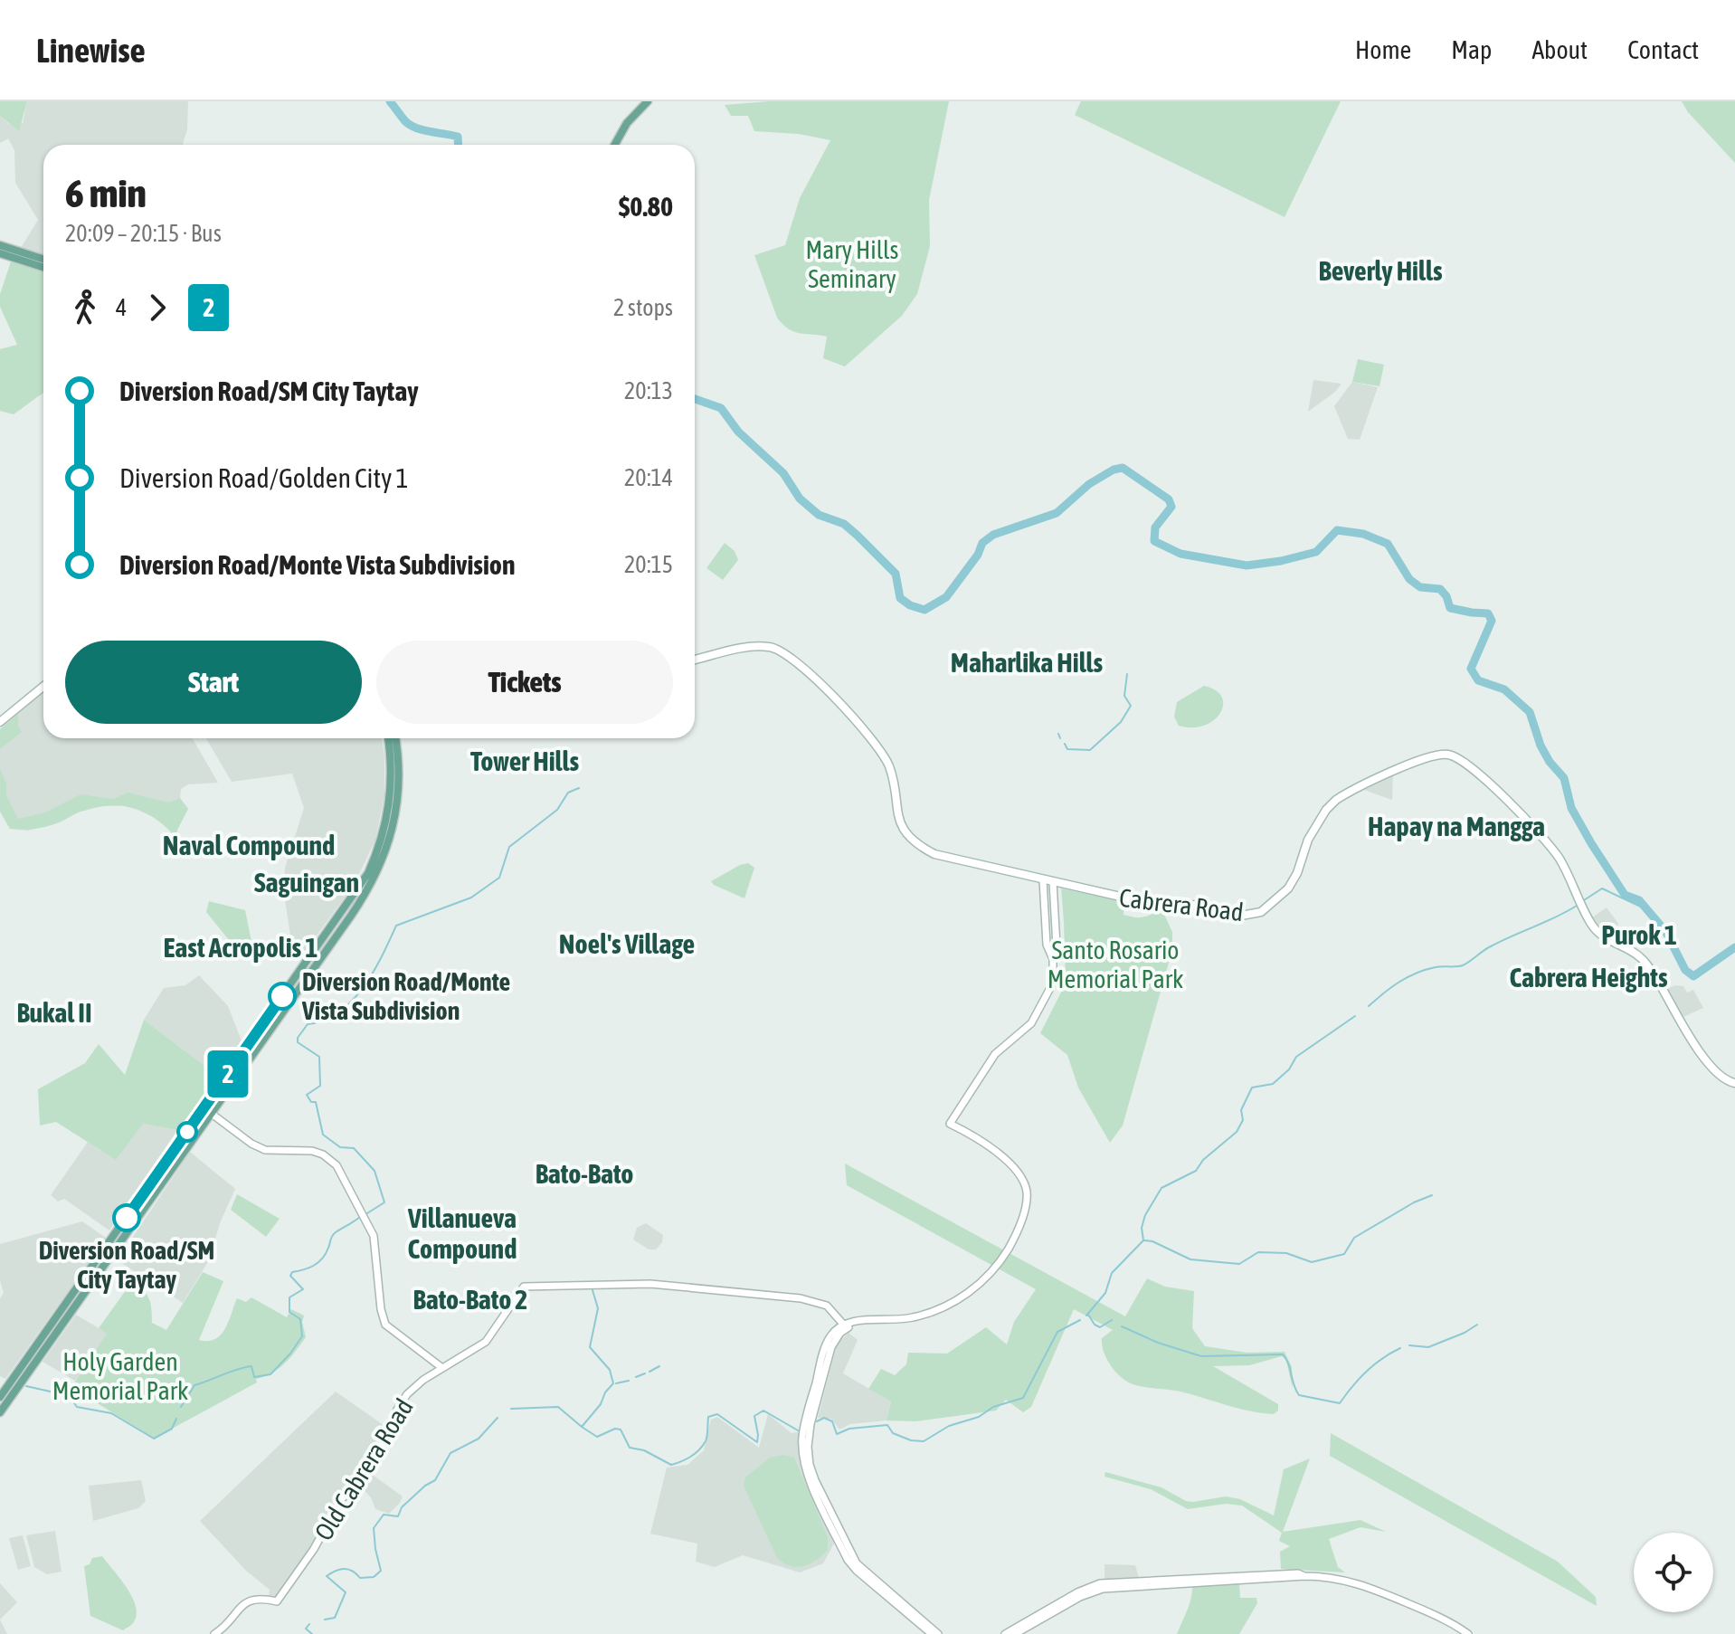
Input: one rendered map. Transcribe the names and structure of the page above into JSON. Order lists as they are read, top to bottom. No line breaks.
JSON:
{"streets":{"main road":["Cabrera Road"],"street":["Old Cabrera Road"]},"districts":["Beverly Hills","Maharlika Hills","Tower Hills","Hapay na Mangga","Naval Compound","Saguingan","Purok 1","Noel's Village","East Acropolis 1","Cabrera Heights","Bukal II","Bato-Bato","Villanueva Compound","Bato-Bato 2"],"parks":["Mary Hills Seminary","Santo Rosario Memorial Park","Holy Garden Memorial Park"],"places":["Diversion Road/Monte Vista Subdivision","Diversion Road/SM City Taytay"],"lines":["bus line 2"],"page":{"header":"Linewise","nav":["Home","Map","About","Contact"],"on_map":"2","heading":["6 min","20:09 – 20:15 · Bus","$0.80"],"legs":["4","2","2 stops"],"list":[{"name":"Diversion Road/SM City Taytay","value":"20:13"},{"name":"Diversion Road/Golden City 1","value":"20:14"},{"name":"Diversion Road/Monte Vista Subdivision","value":"20:15"}],"buttons":["Start","Tickets"]}}
